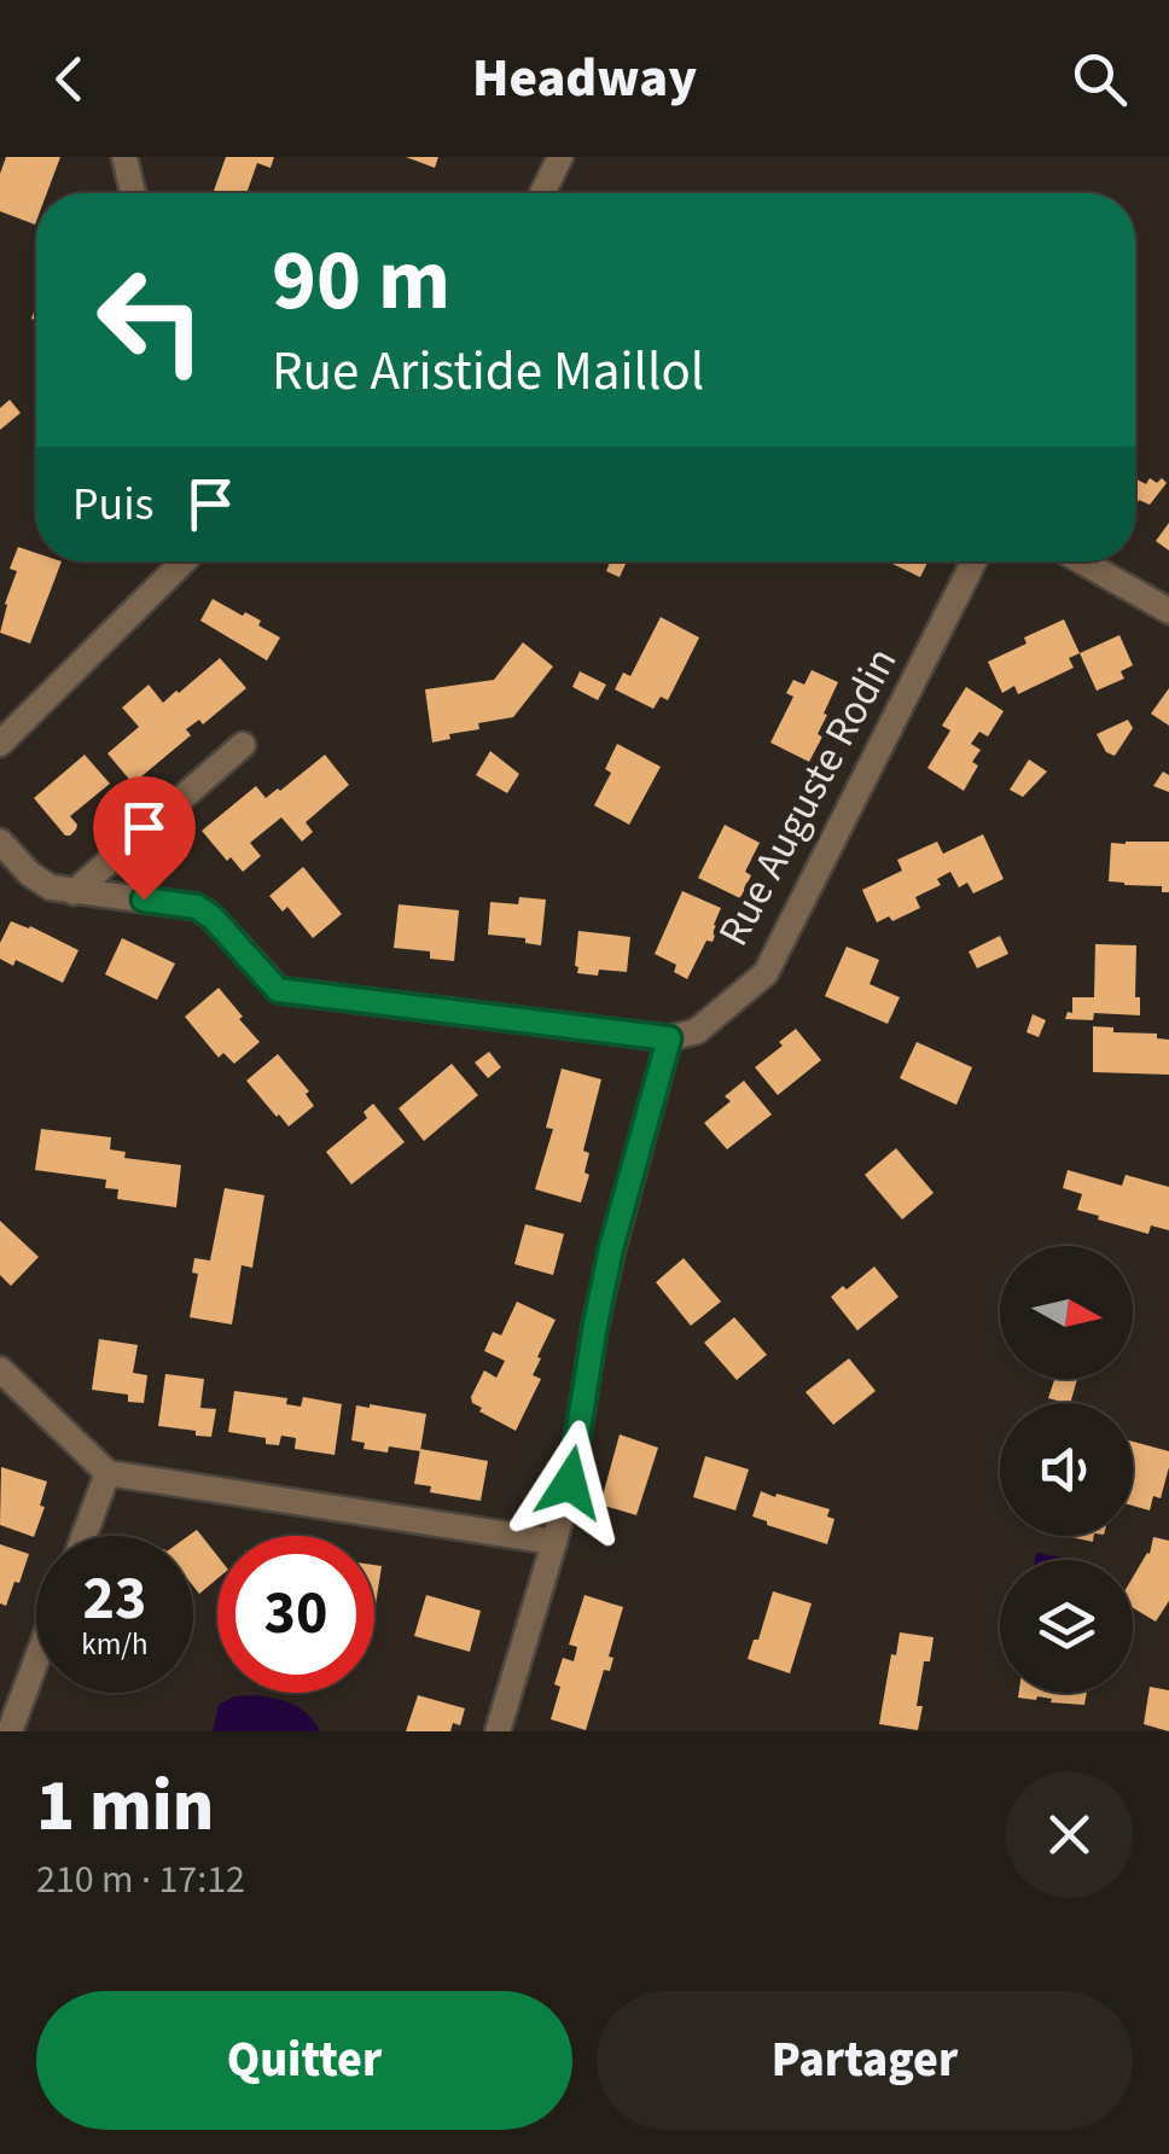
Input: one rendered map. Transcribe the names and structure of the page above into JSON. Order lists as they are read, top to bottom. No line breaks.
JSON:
{"streets":{"street":["Rue Auguste Rodin"]},"north":"right","page":{"header":"Headway","turn":["90 m","Rue Aristide Maillol"],"then":"Puis","speed":"23 km/h","limit":"30","heading":["1 min","210 m · 17:12"],"buttons":["Quitter","Partager"]}}
